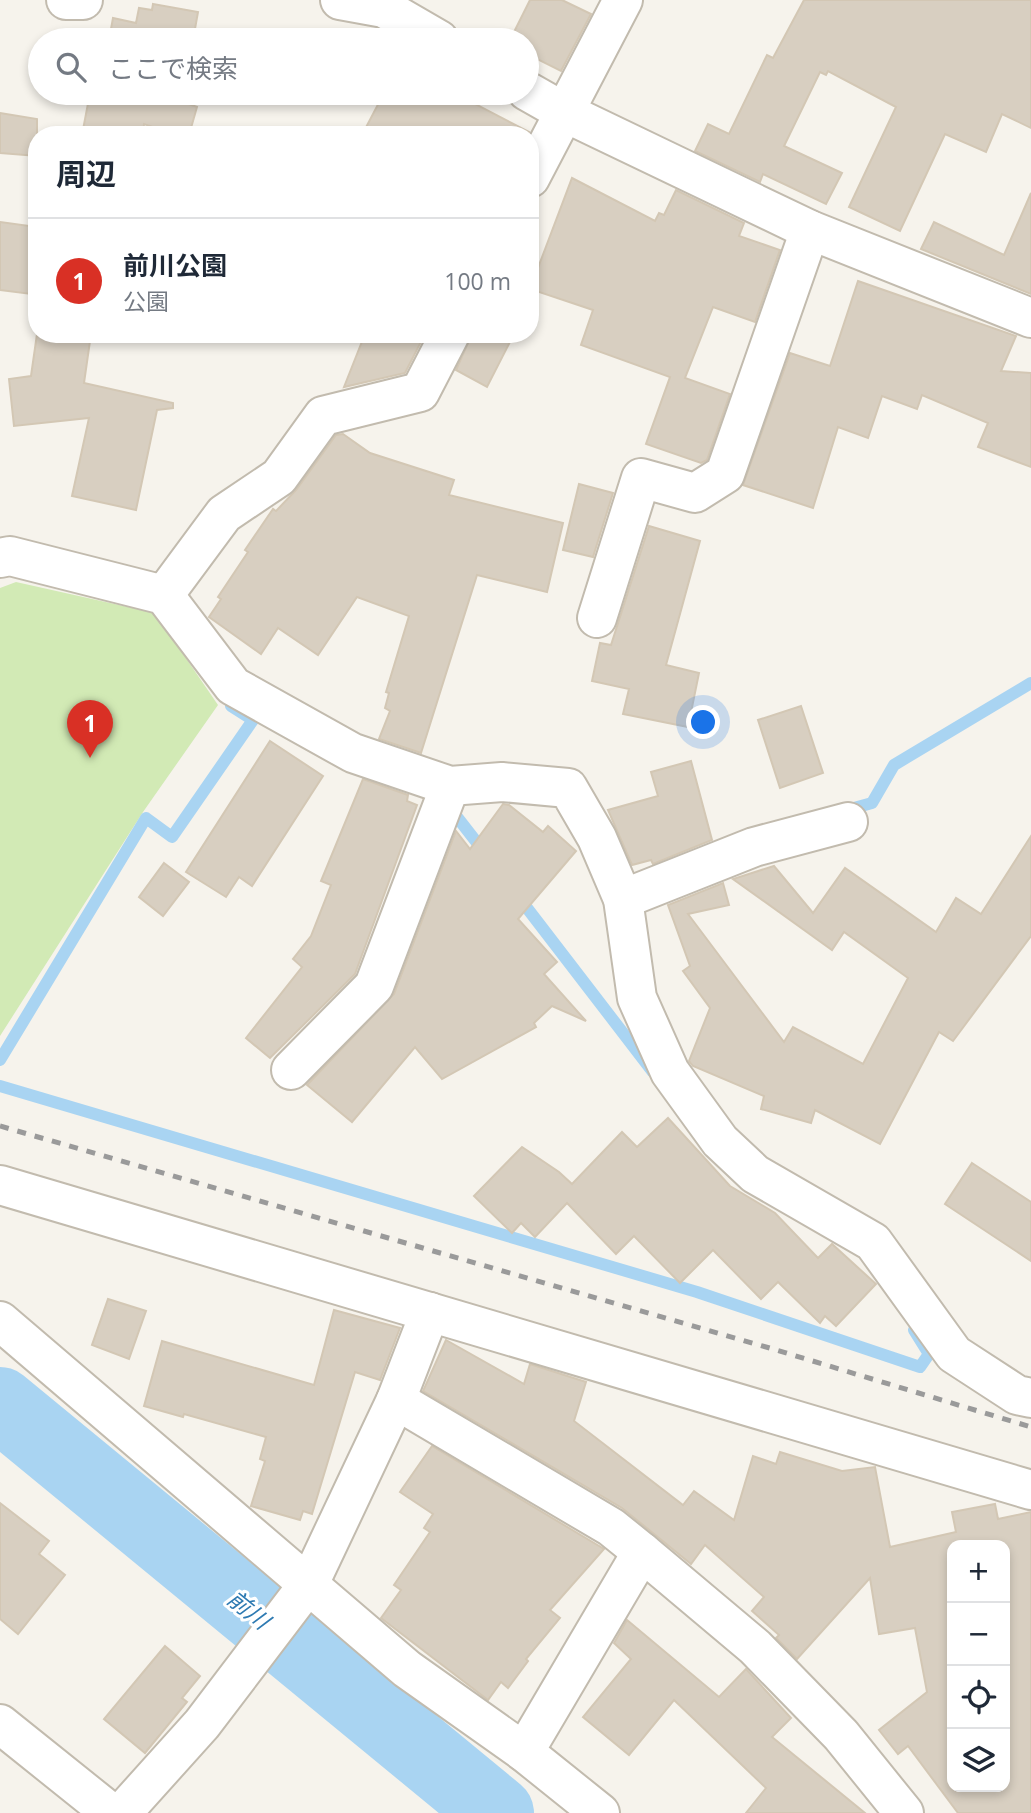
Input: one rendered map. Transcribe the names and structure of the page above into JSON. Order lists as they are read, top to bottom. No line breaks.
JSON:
{"water":["前川"],"page":{"search":"ここで検索","heading":"周辺","list":[{"mark":"1","name":"前川公園","note":"公園","value":"100 m"}],"pins":"1","map_buttons":["+","−"]}}
